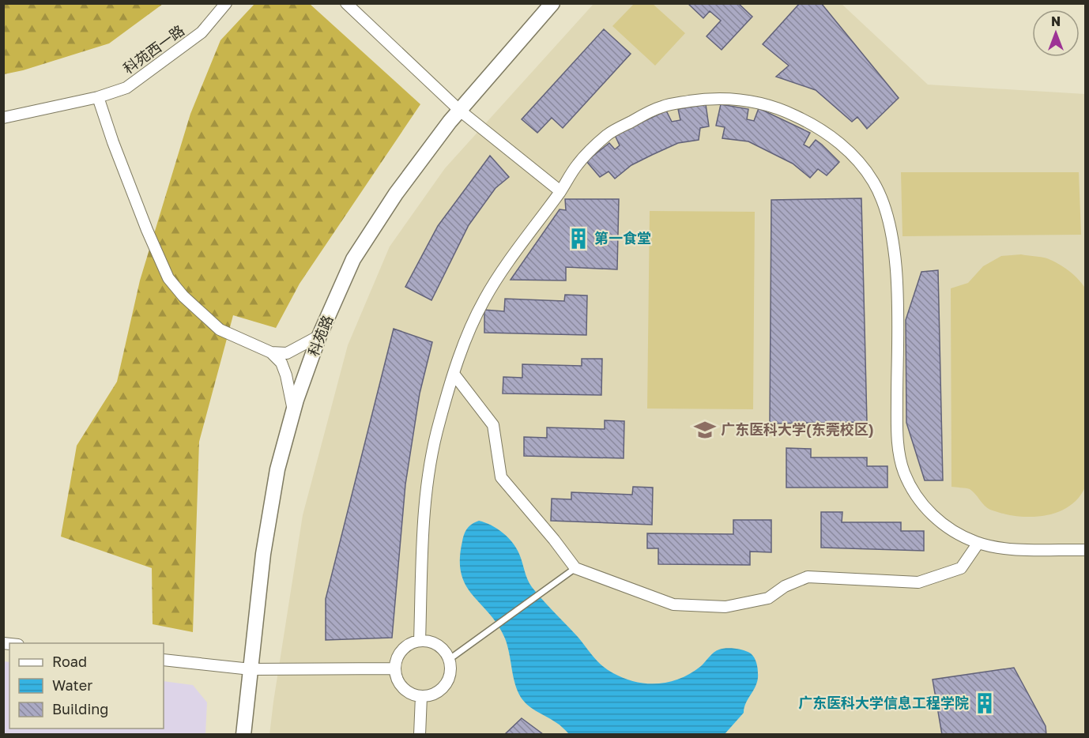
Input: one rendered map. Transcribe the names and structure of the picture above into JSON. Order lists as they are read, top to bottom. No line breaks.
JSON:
{"streets":{"street":["科苑西一路","科苑路"]},"places":{"building":["第一食堂","广东医科大学信息工程学院"],"school or university":["广东医科大学(东莞校区)"]},"legend":["Road","Water","Building"],"north":"top"}
